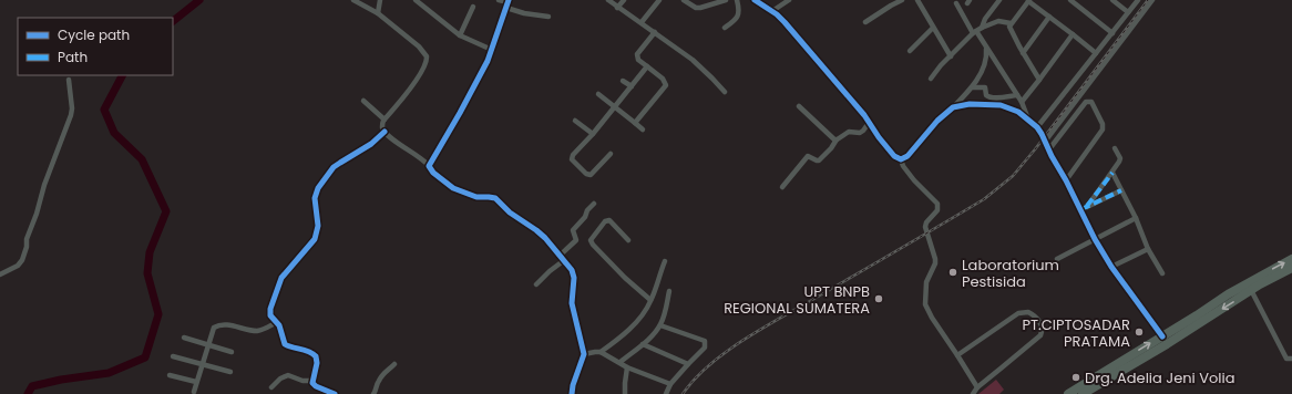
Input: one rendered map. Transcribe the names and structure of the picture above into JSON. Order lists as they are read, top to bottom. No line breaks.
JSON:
{"places":["Laboratorium Pestisida","UPT BNPB REGIONAL SUMATERA","PT.CIPTOSADAR PRATAMA","Drg. Adelia Jeni Volia"],"legend":["Cycle path","Path"]}
